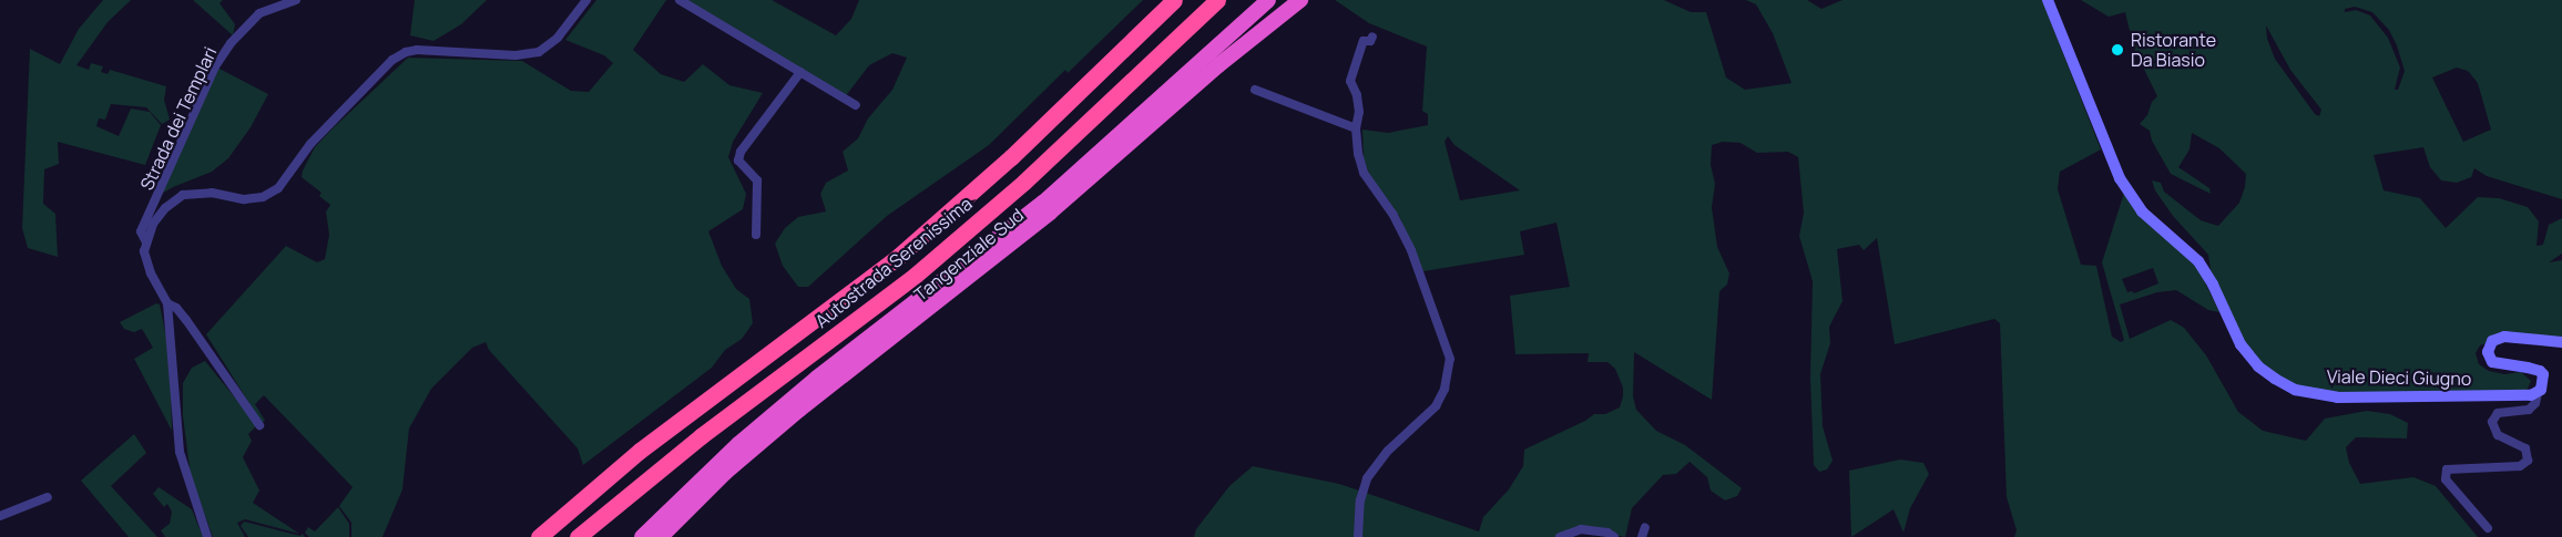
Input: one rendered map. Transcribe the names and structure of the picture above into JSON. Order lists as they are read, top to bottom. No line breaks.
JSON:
{"streets":{"highway":["Tangenziale Sud","Autostrada Serenissima"],"main road":["Viale Dieci Giugno"],"street":["Strada dei Templari"]},"places":["Ristorante Da Biasio"]}
